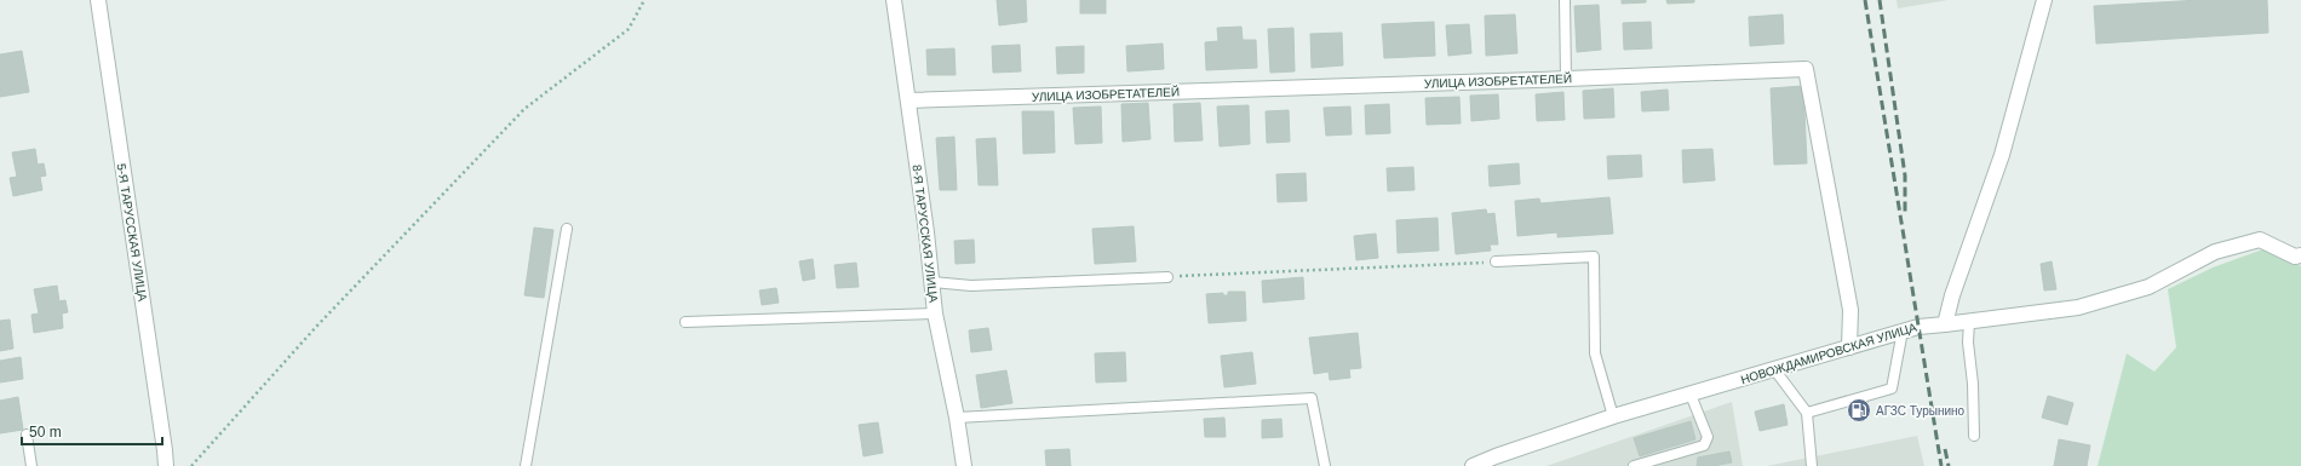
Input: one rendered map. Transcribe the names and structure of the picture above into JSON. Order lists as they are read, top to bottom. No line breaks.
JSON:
{"streets":{"street":["УЛИЦА ИЗОБРЕТАТЕЛЕЙ","5-Я ТАРУССКАЯ УЛИЦА","8-Я ТАРУССКАЯ УЛИЦА","НОВОЖДАМИРОВСКАЯ УЛИЦА"]},"crossings":[["УЛИЦА ИЗОБРЕТАТЕЛЕЙ","8-Я ТАРУССКАЯ УЛИЦА"],["УЛИЦА ИЗОБРЕТАТЕЛЕЙ","НОВОЖДАМИРОВСКАЯ УЛИЦА"]],"places":{"fuel station":["АГЗС Турынино"]},"scale_bar":"50 m"}
